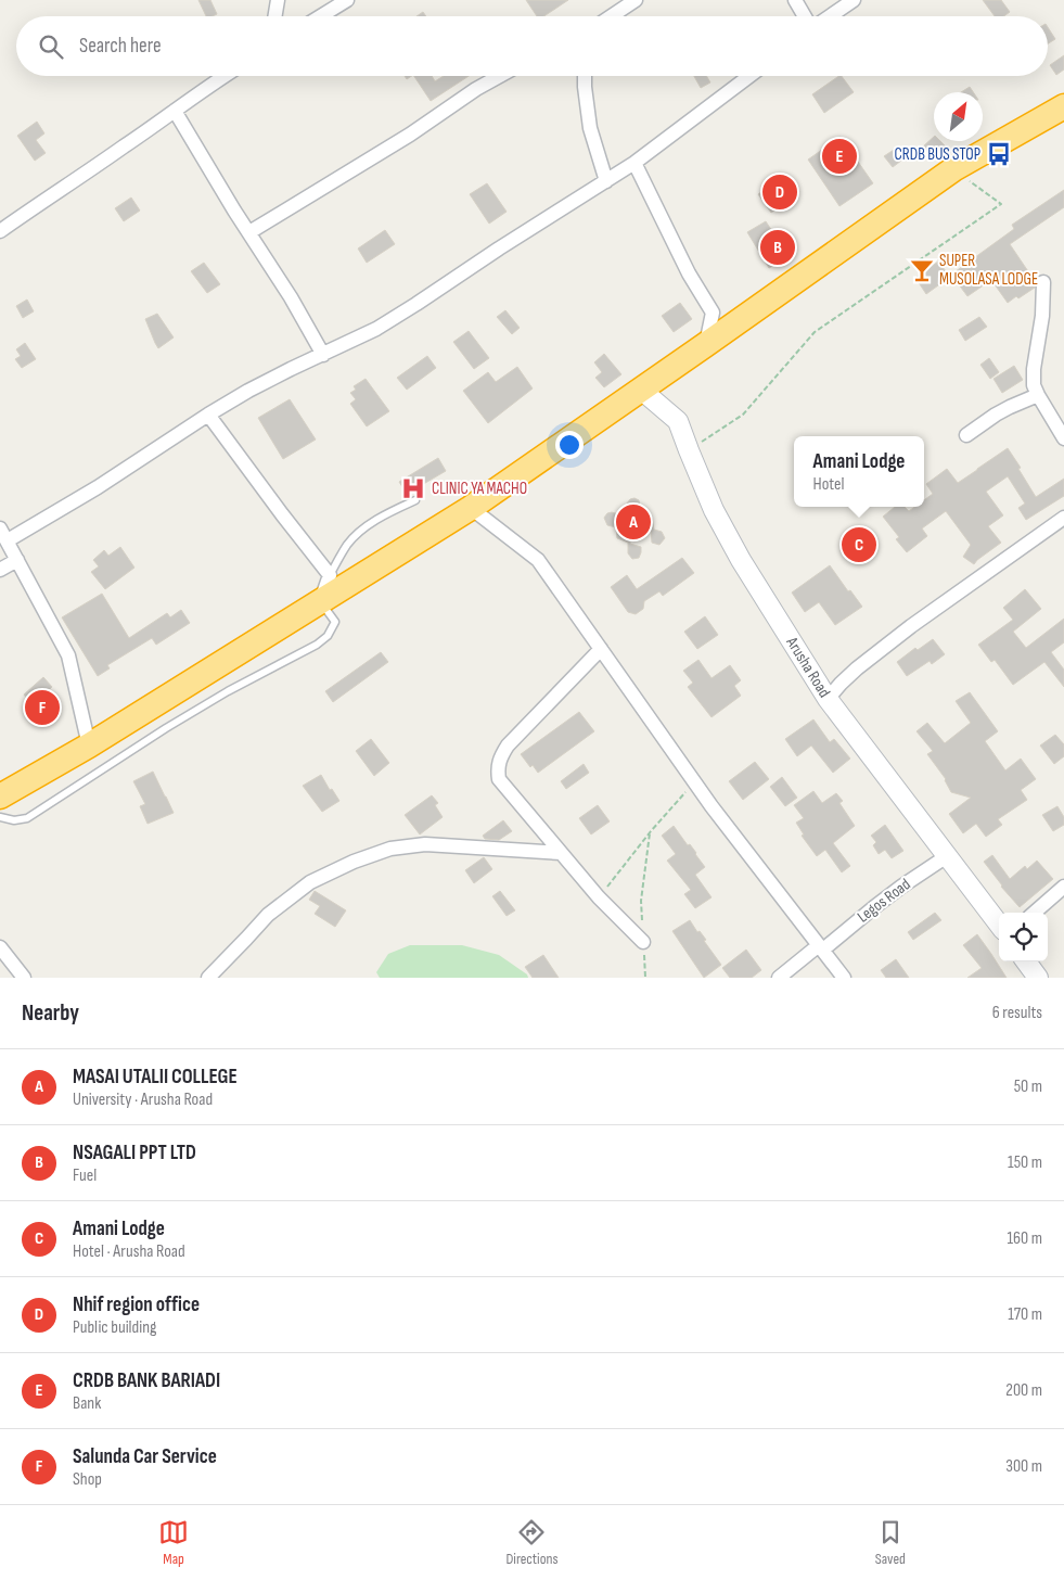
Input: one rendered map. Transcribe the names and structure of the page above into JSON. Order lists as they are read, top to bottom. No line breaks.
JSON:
{"streets":{"main road":["Arusha Road"],"street":["Legos Road"]},"crossings":[["Arusha Road","Legos Road"]],"places":{"bus stop":["CRDB BUS STOP"],"bar":["SUPER MUSOLASA LODGE"],"hospital":["CLINIC YA MACHO"]},"north":"top right","page":{"search":"Search here","pins":["E","D","B","A","C","F"],"popup":["Amani Lodge","Hotel"],"heading":["Nearby","6 results"],"list":[{"mark":"A","name":"MASAI UTALII COLLEGE","note":"University · Arusha Road","value":"50 m"},{"mark":"B","name":"NSAGALI PPT LTD","note":"Fuel","value":"150 m"},{"mark":"C","name":"Amani Lodge","note":"Hotel · Arusha Road","value":"160 m"},{"mark":"D","name":"Nhif region office","note":"Public building","value":"170 m"},{"mark":"E","name":"CRDB BANK BARIADI","note":"Bank","value":"200 m"},{"mark":"F","name":"Salunda Car Service","note":"Shop","value":"300 m"}],"nav":["Map","Directions","Saved"]}}
